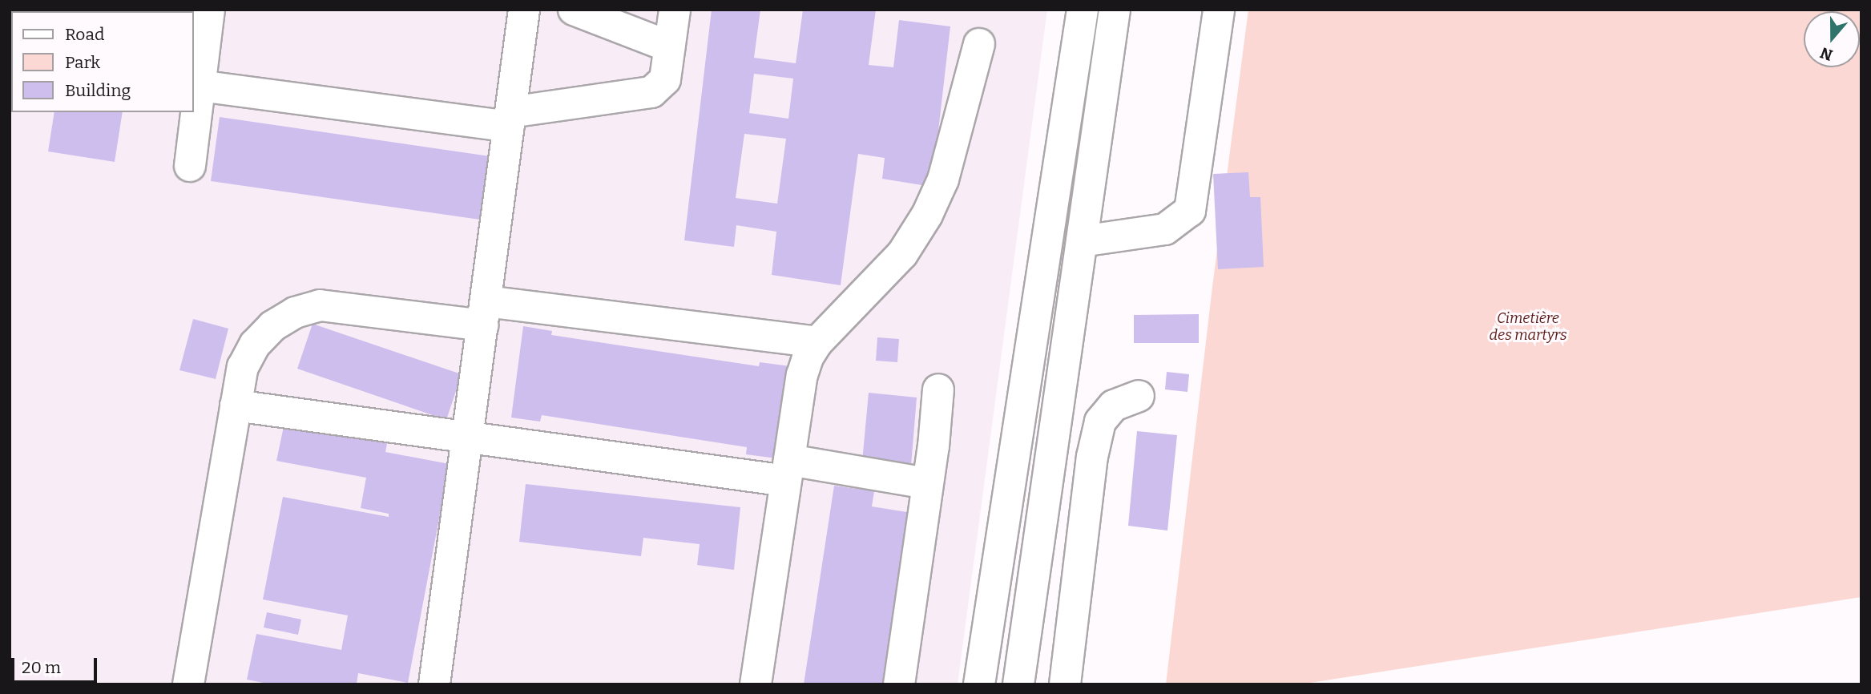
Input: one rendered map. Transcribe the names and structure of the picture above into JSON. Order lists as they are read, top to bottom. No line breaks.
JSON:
{"parks":["Cimetière des martyrs"],"legend":["Road","Park","Building"],"scale_bar":"20 m","north":"bottom"}
